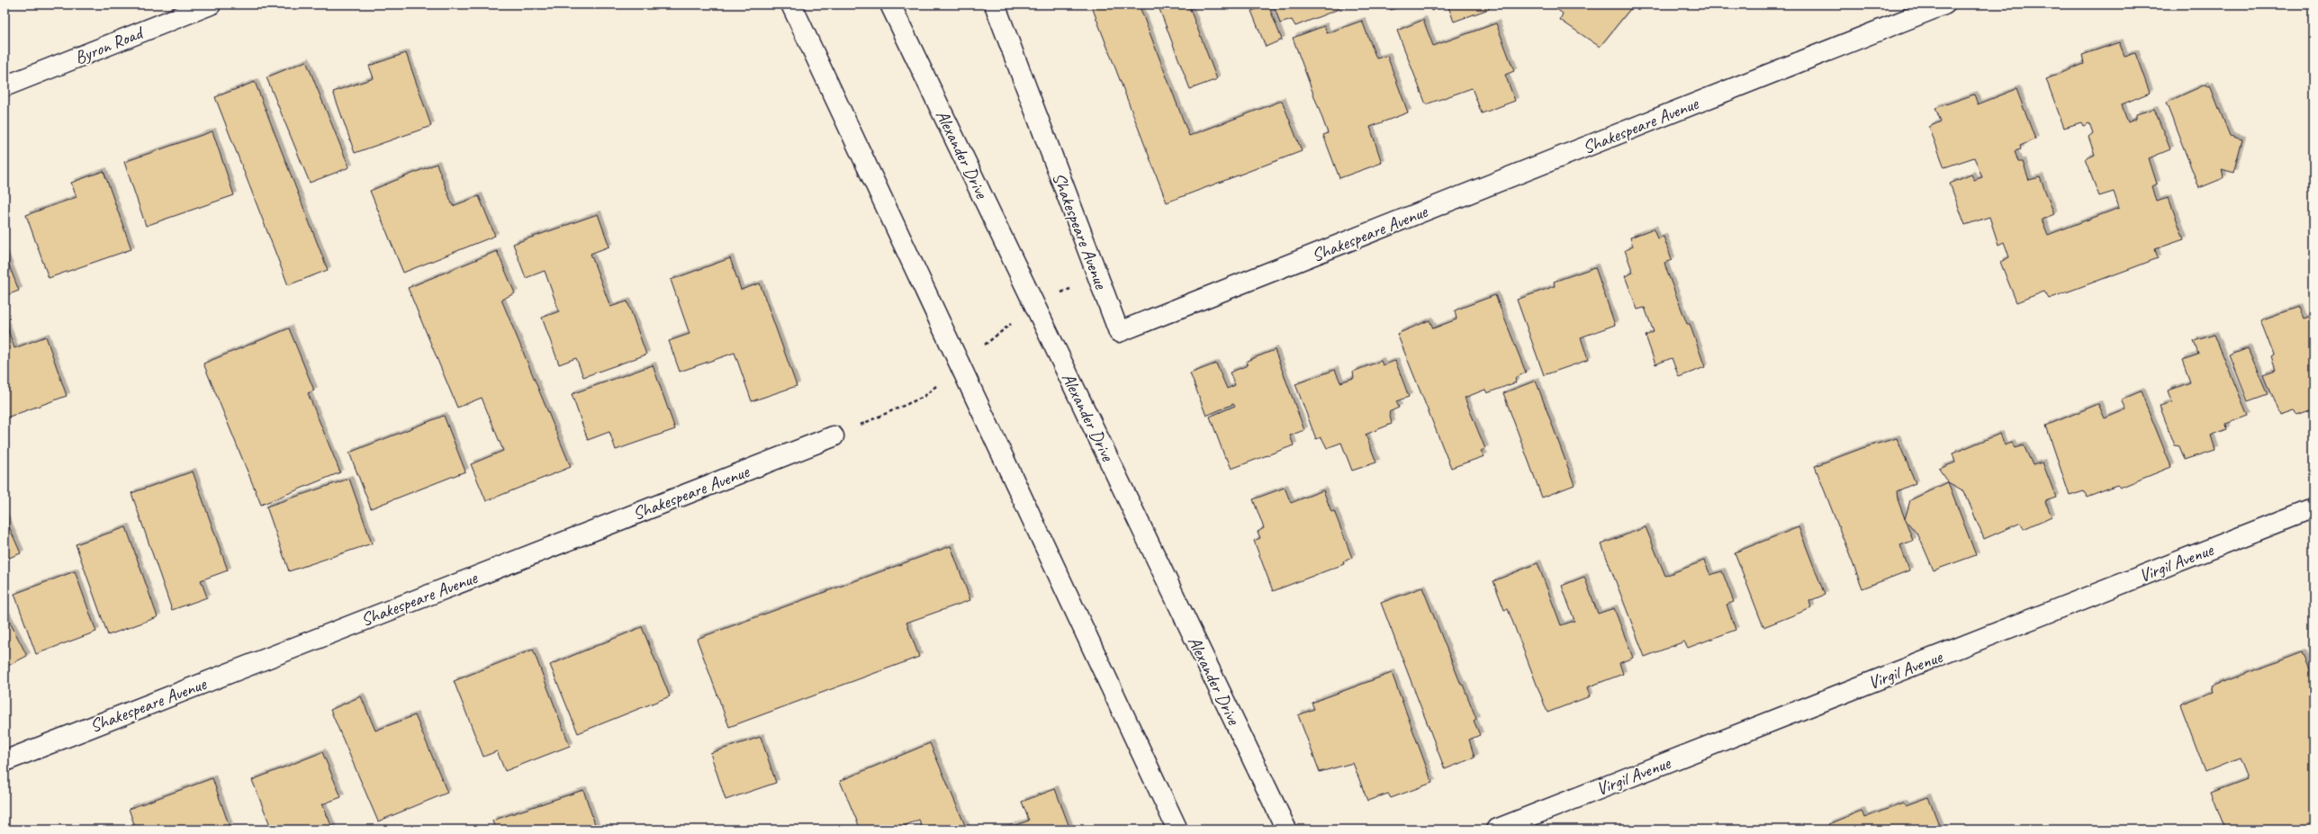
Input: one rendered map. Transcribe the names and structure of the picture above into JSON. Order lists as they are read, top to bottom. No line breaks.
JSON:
{"streets":{"street":["Byron Road","Shakespeare Avenue","Alexander Drive","Virgil Avenue"]}}
